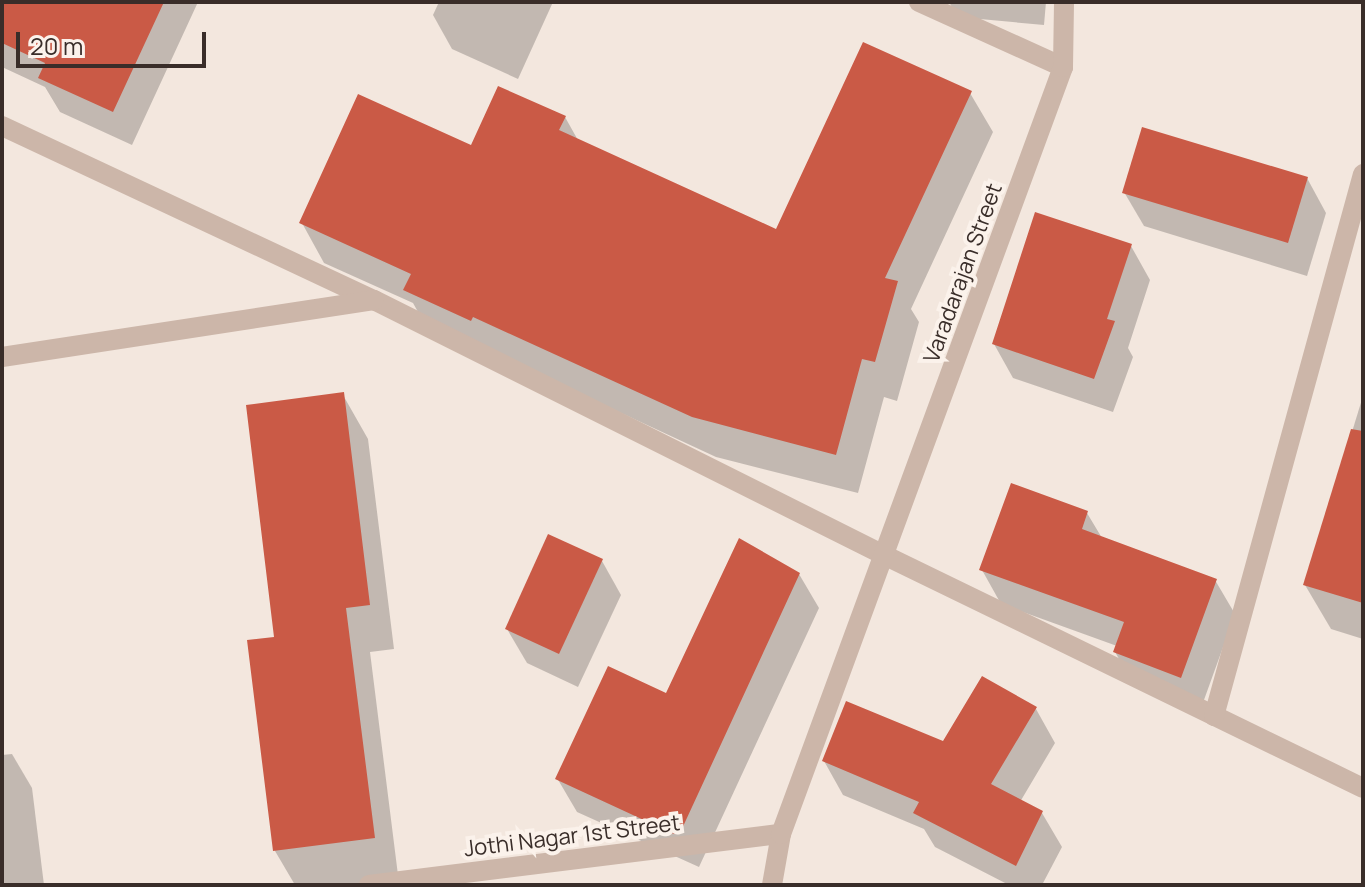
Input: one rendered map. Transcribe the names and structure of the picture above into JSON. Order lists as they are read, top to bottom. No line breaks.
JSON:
{"streets":{"street":["Varadarajan Street","Jothi Nagar 1st Street"]},"crossings":[["Varadarajan Street","Jothi Nagar 1st Street"]],"scale_bar":"20 m"}
